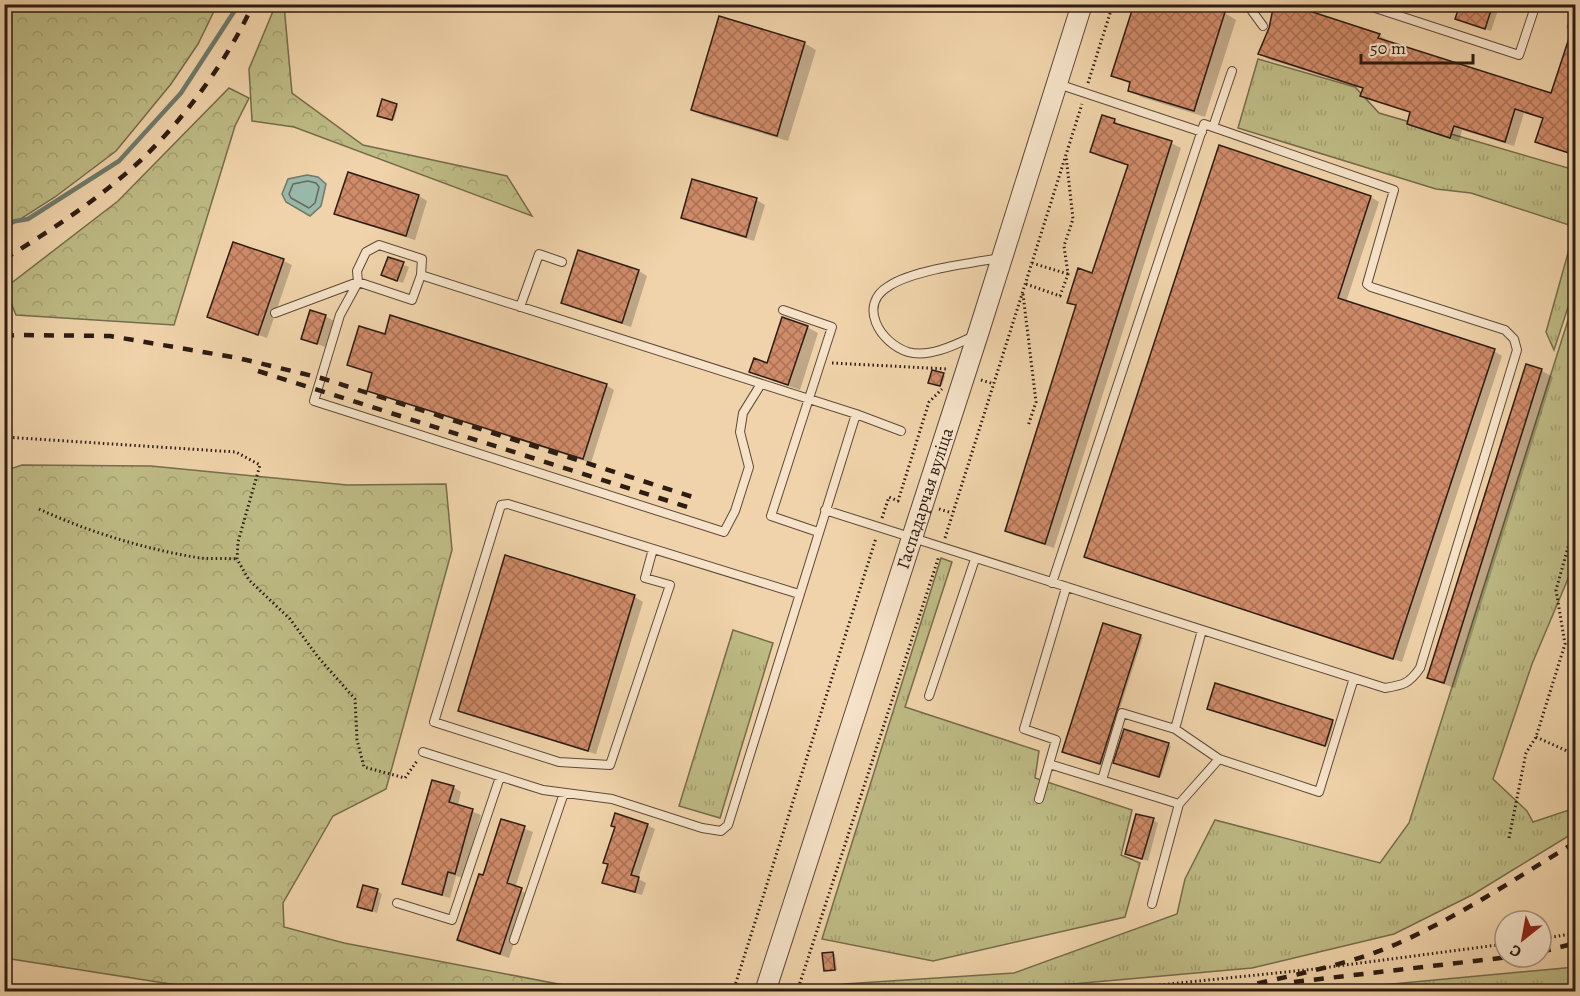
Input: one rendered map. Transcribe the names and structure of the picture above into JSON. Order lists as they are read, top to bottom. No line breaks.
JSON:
{"streets":{"street":["Гаспадарчая вуліца"]},"scale_bar":"50 m","north":"bottom left"}
